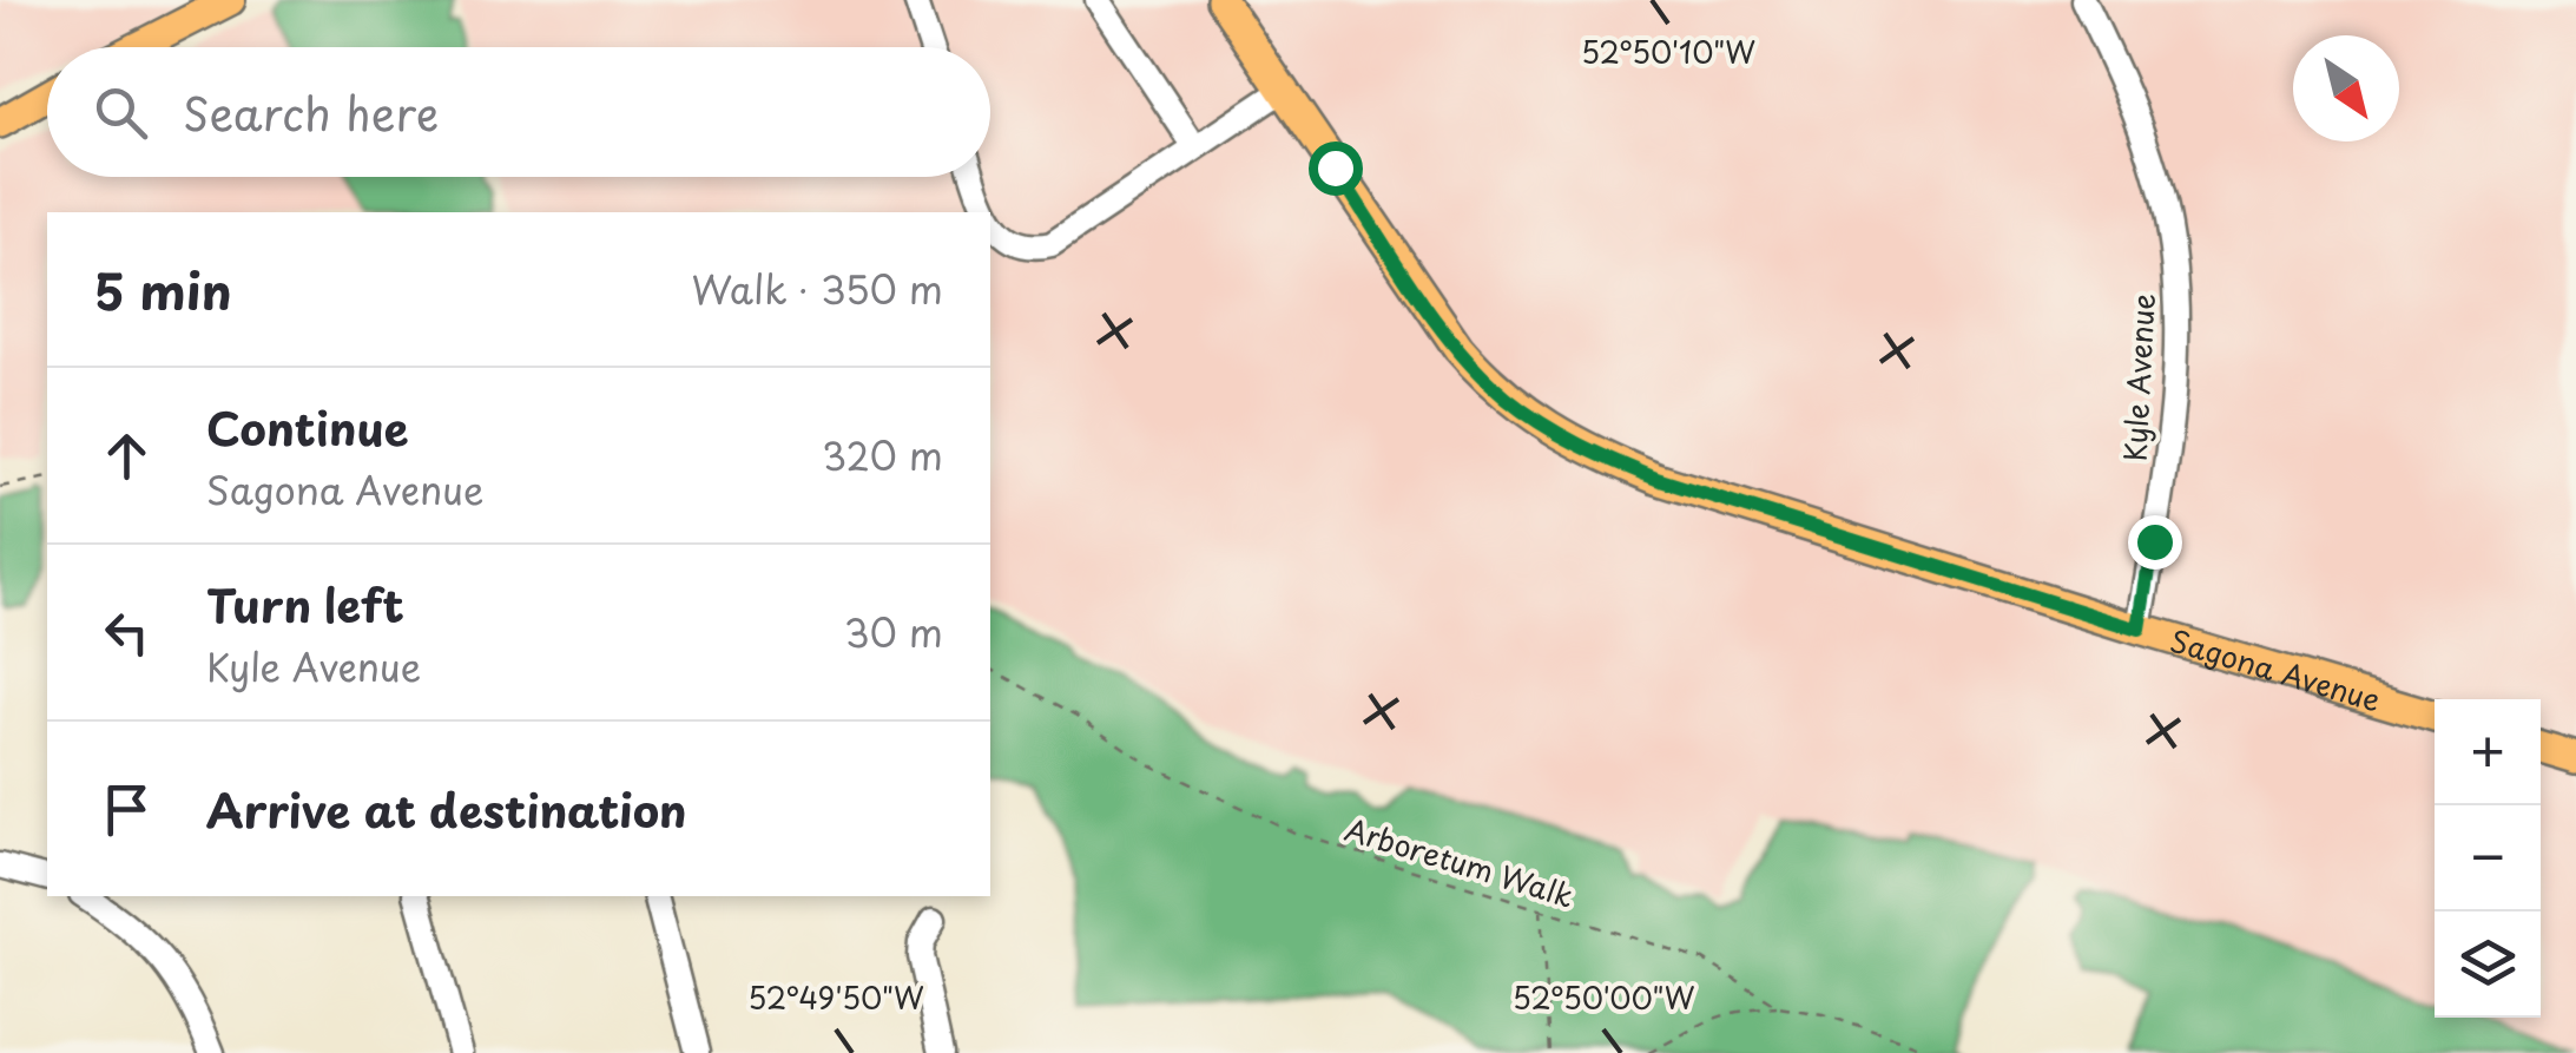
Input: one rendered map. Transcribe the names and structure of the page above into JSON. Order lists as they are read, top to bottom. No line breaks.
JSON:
{"streets":{"main road":["Sagona Avenue"],"street":["Kyle Avenue"],"path":["Arboretum Walk"]},"crossings":[["Kyle Avenue","Sagona Avenue"]],"north":"bottom right","page":{"search":"Search here","heading":["5 min","Walk · 350 m"],"list":[["Continue","Sagona Avenue","320 m"],["Turn left","Kyle Avenue","30 m"],"Arrive at destination"],"map_buttons":["+","−"]},"coordinates":["52°50'10\"W","52°49'50\"W","52°50'00\"W"]}
